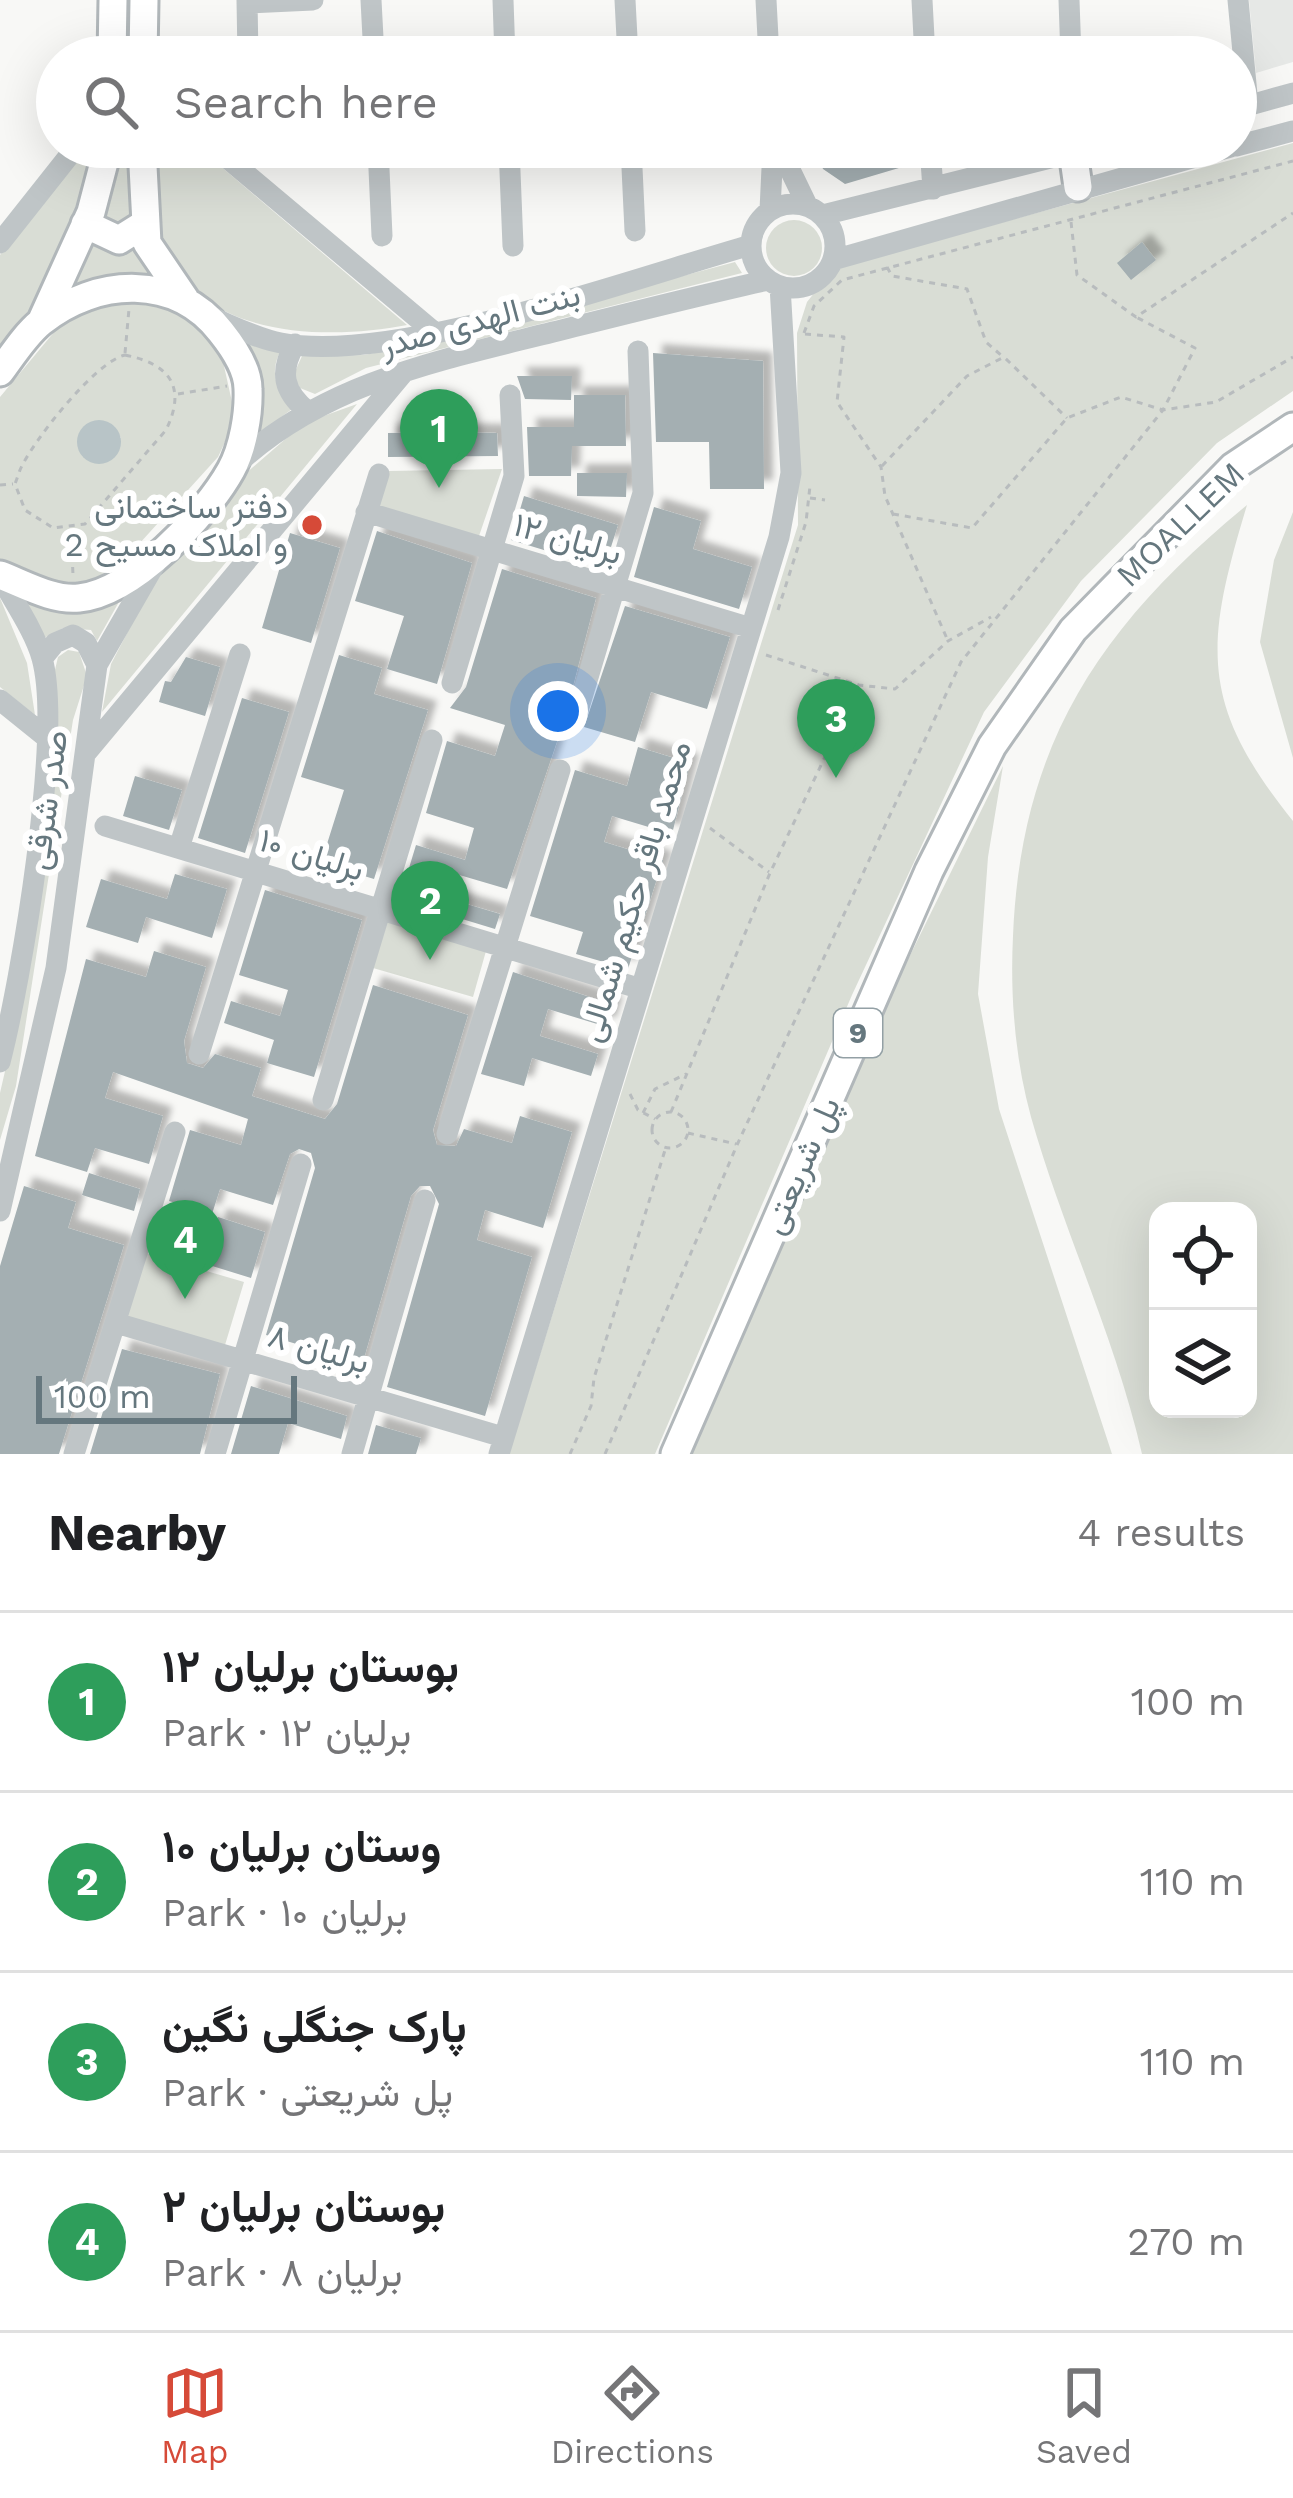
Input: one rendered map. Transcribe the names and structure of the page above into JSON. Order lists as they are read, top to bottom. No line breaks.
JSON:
{"streets":{"main road":["9","پل شریعتی"],"street":["بنت الهدی صدر","برلیان ۱۲","صدر شرقی","برلیان ۱۰","محمد باقر حکیم شمالی","برلیان ۸"]},"crossings":[["بنت الهدی صدر","محمد باقر حکیم شمالی"],["برلیان ۱۲","محمد باقر حکیم شمالی"],["برلیان ۱۰","محمد باقر حکیم شمالی"],["محمد باقر حکیم شمالی","برلیان ۸"]],"places":["دفتر ساختمانی و املاک مسیح 2"],"scale_bar":"100 m","page":{"search":"Search here","pins":["1","3","2","4"],"scale":"100 m","heading":["Nearby","4 results"],"list":[{"mark":"1","name":"بوستان برلیان ۱۲","note":"Park · برلیان ۱۲","value":"100 m"},{"mark":"2","name":"وستان برلیان ۱۰","note":"Park · برلیان ۱۰","value":"110 m"},{"mark":"3","name":"پارک جنگلی نگین","note":"Park · پل شریعتی","value":"110 m"},{"mark":"4","name":"بوستان برلیان ۲","note":"Park · برلیان ۸","value":"270 m"}],"nav":["Map","Directions","Saved"]}}
